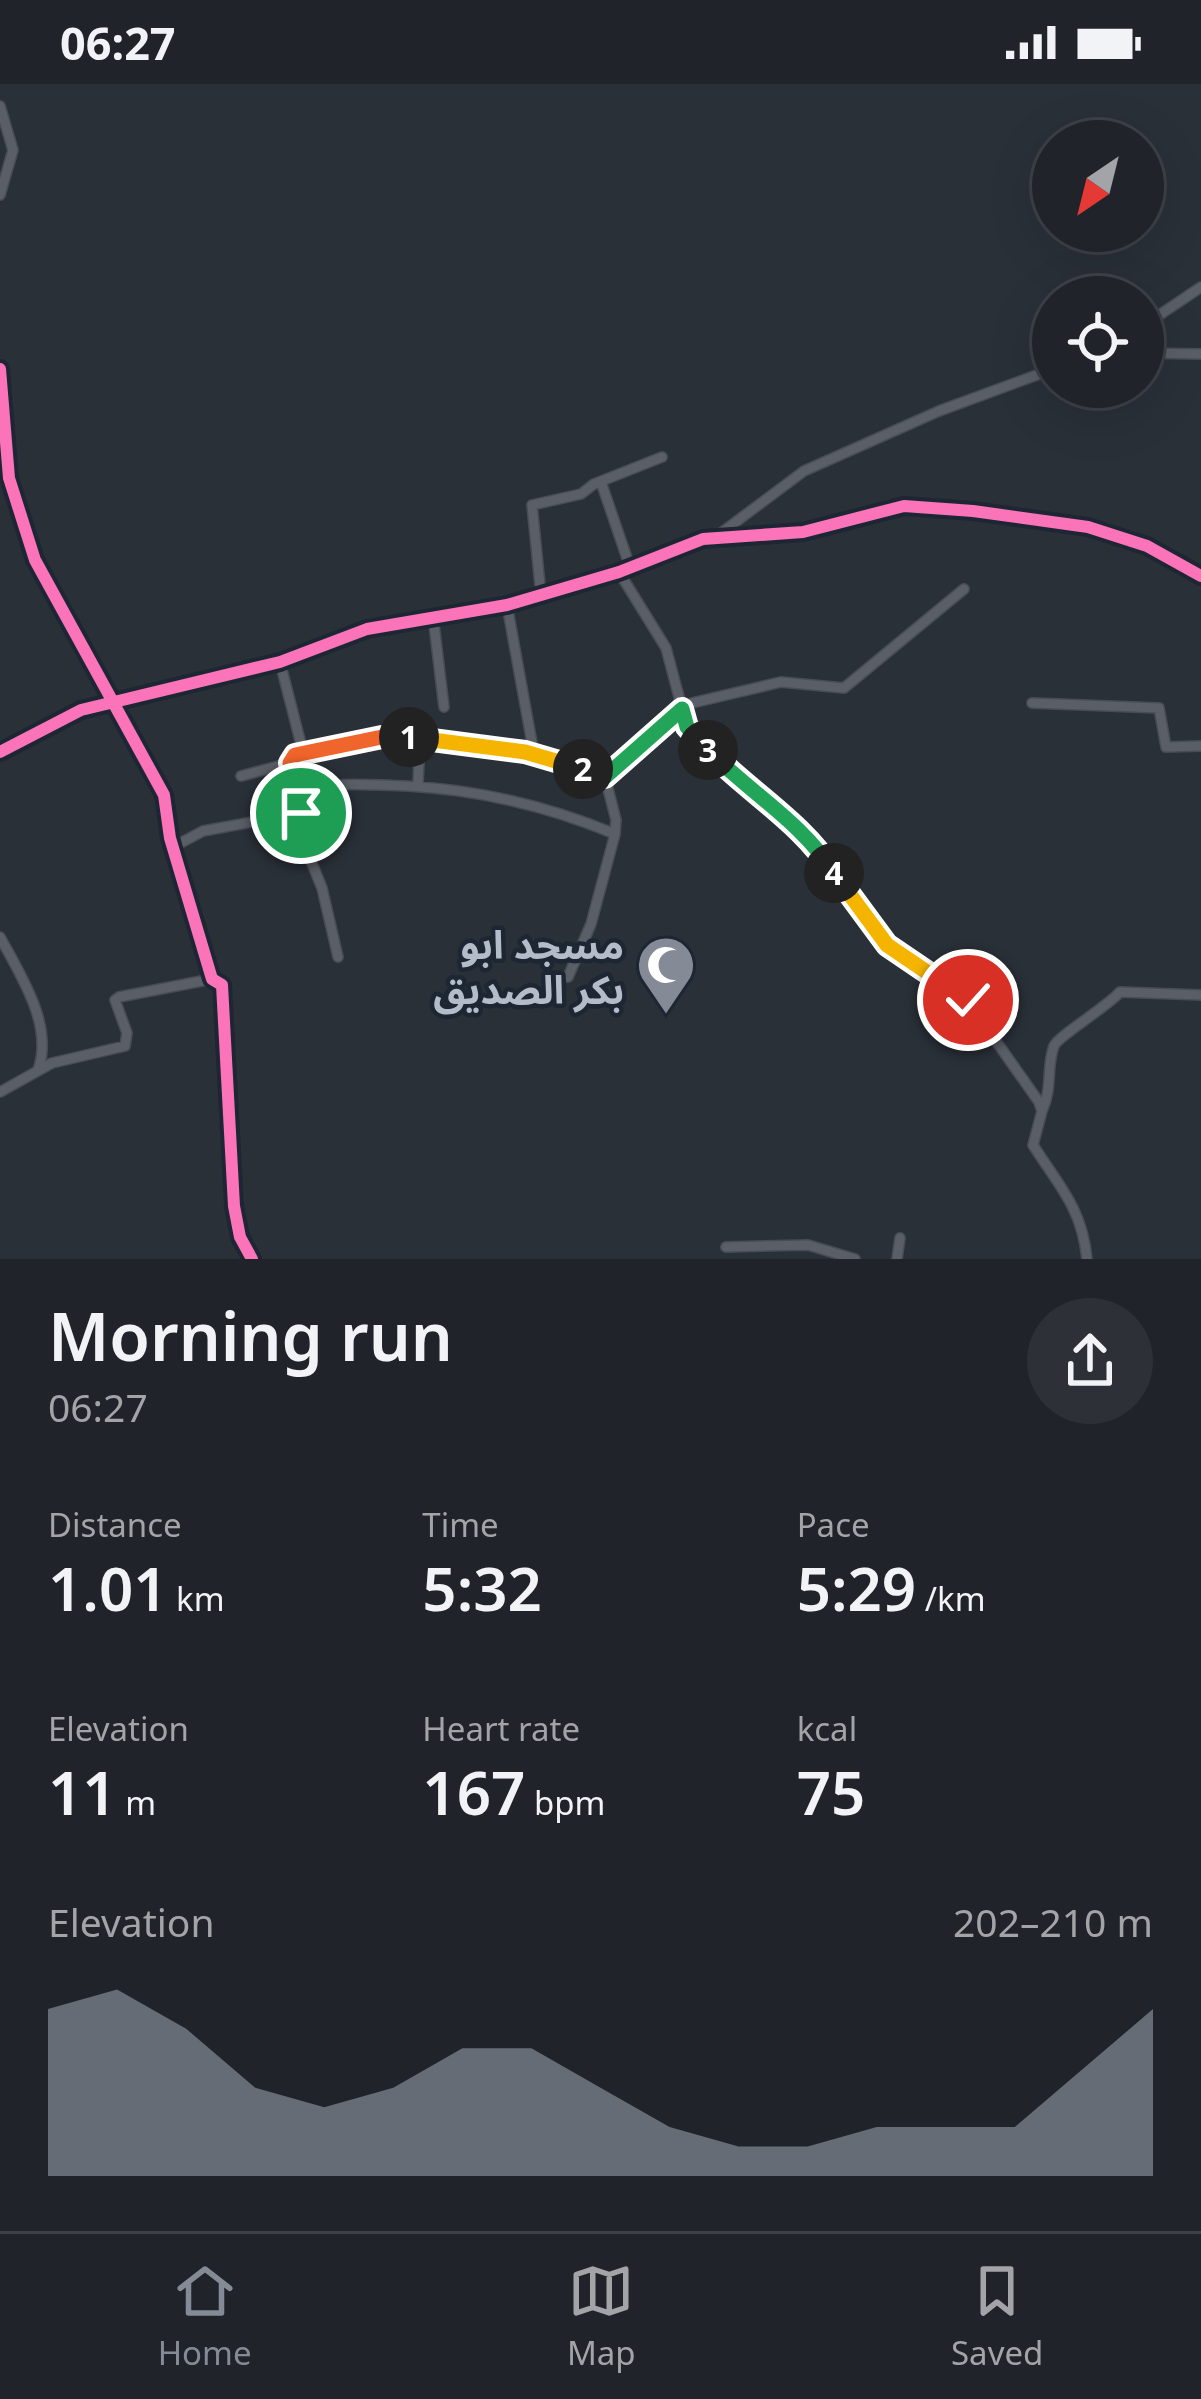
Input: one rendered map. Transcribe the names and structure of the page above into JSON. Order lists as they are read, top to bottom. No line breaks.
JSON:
{"places":{"mosque":["مسجد ابو بكر الصديق"]},"north":"bottom left","page":{"status":"06:27","pins":["1","3","2","4"],"heading":["Morning run","06:27"],"stats":[["Distance","1.01 km"],["Time","5:32"],["Pace","5:29 /km"],["Elevation","11 m"],["Heart rate","167 bpm"],["kcal","75"]],"chart":["Elevation","202–210 m"],"tabs":["Home","Map","Saved"]}}
